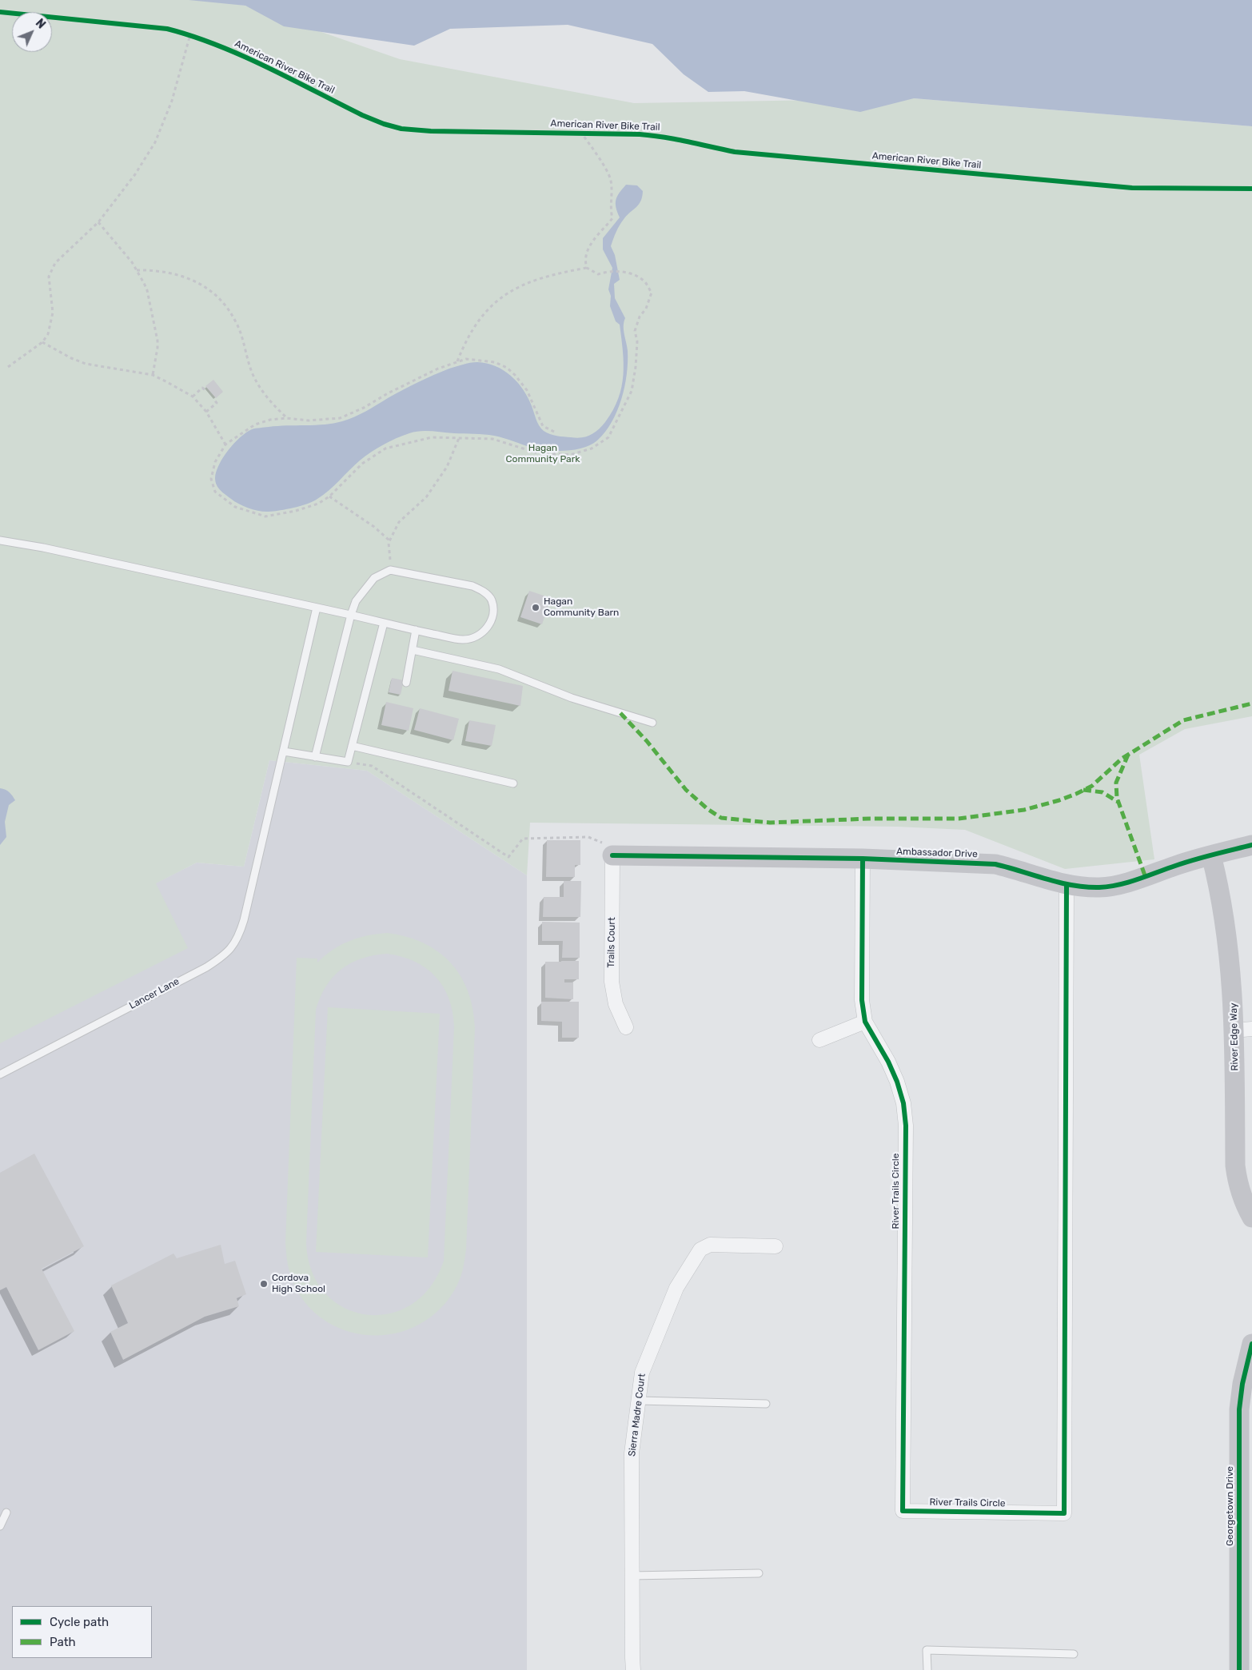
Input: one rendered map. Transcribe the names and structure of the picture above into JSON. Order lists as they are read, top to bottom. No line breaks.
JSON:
{"streets":{"street":["Ambassador Drive","Trails Court","River Edge Way","River Trails Circle","Sierra Madre Court","Georgetown Drive"],"lane":["Lancer Lane"],"cycle path":["American River Bike Trail"]},"crossings":[["Ambassador Drive","Trails Court"],["Ambassador Drive","River Edge Way"],["Ambassador Drive","River Trails Circle"]],"parks":["Hagan Community Park"],"places":["Hagan Community Barn","Cordova High School"],"legend":["Cycle path","Path"],"north":"top right"}
